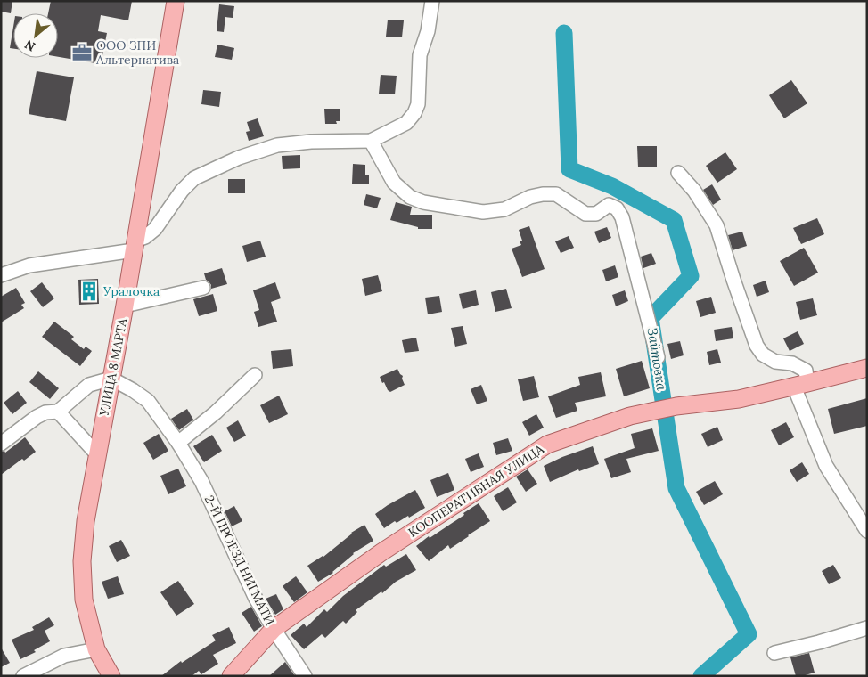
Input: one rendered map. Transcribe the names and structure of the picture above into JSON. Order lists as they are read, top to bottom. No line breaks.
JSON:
{"streets":{"main road":["УЛИЦА 8 МАРТА","КООПЕРАТИВНАЯ УЛИЦА"],"street":["2-Й ПРОЕЗД НИГМАТИ"]},"crossings":[["УЛИЦА 8 МАРТА","2-Й ПРОЕЗД НИГМАТИ"],["КООПЕРАТИВНАЯ УЛИЦА","2-Й ПРОЕЗД НИГМАТИ"]],"water":["Зайтовка"],"places":{"office":["ООО ЗПИ Альтернатива"],"building":["Уралочка"]},"north":"bottom left"}
